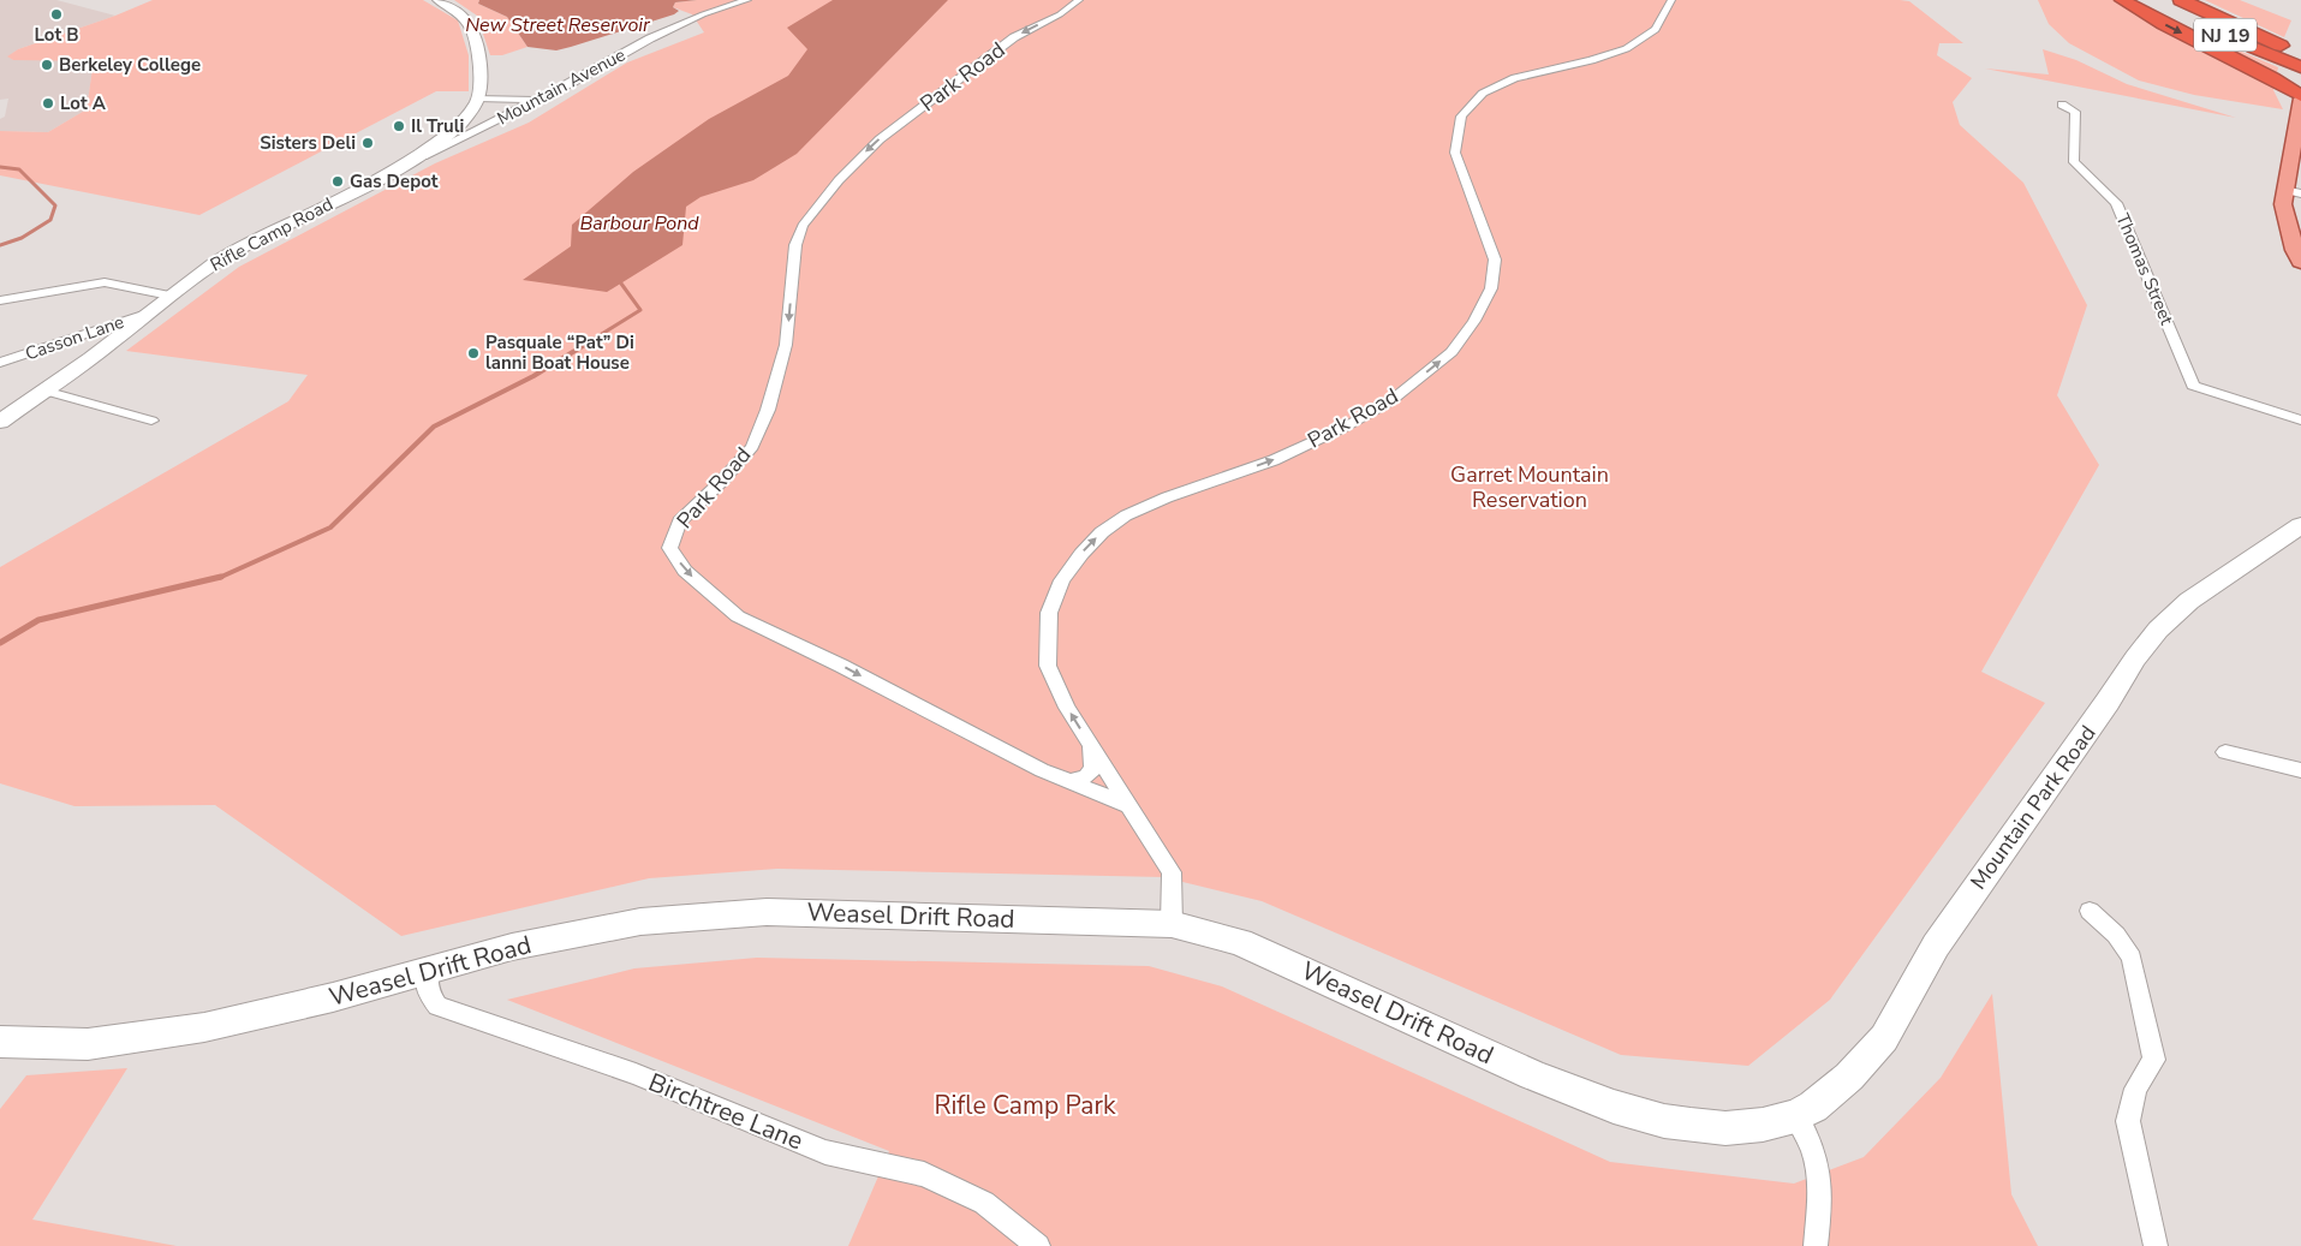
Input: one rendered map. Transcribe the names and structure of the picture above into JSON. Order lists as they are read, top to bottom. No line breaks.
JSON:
{"streets":{"highway":["NJ 19"],"street":["Park Road","Mountain Avenue","Rifle Camp Road","Thomas Street","Casson Lane","Mountain Park Road","Weasel Drift Road","Birchtree Lane"]},"crossings":[["Park Road","Weasel Drift Road"],["Mountain Avenue","Rifle Camp Road"],["Rifle Camp Road","Casson Lane"],["Mountain Park Road","Weasel Drift Road"],["Weasel Drift Road","Birchtree Lane"]],"water":["New Street Reservoir","Barbour Pond"],"parks":["Garret Mountain Reservation","Rifle Camp Park"],"places":["Lot B","Berkeley College","Lot A","Il Truli","Sisters Deli","Gas Depot","Pasquale “Pat” Di lanni Boat House"]}
